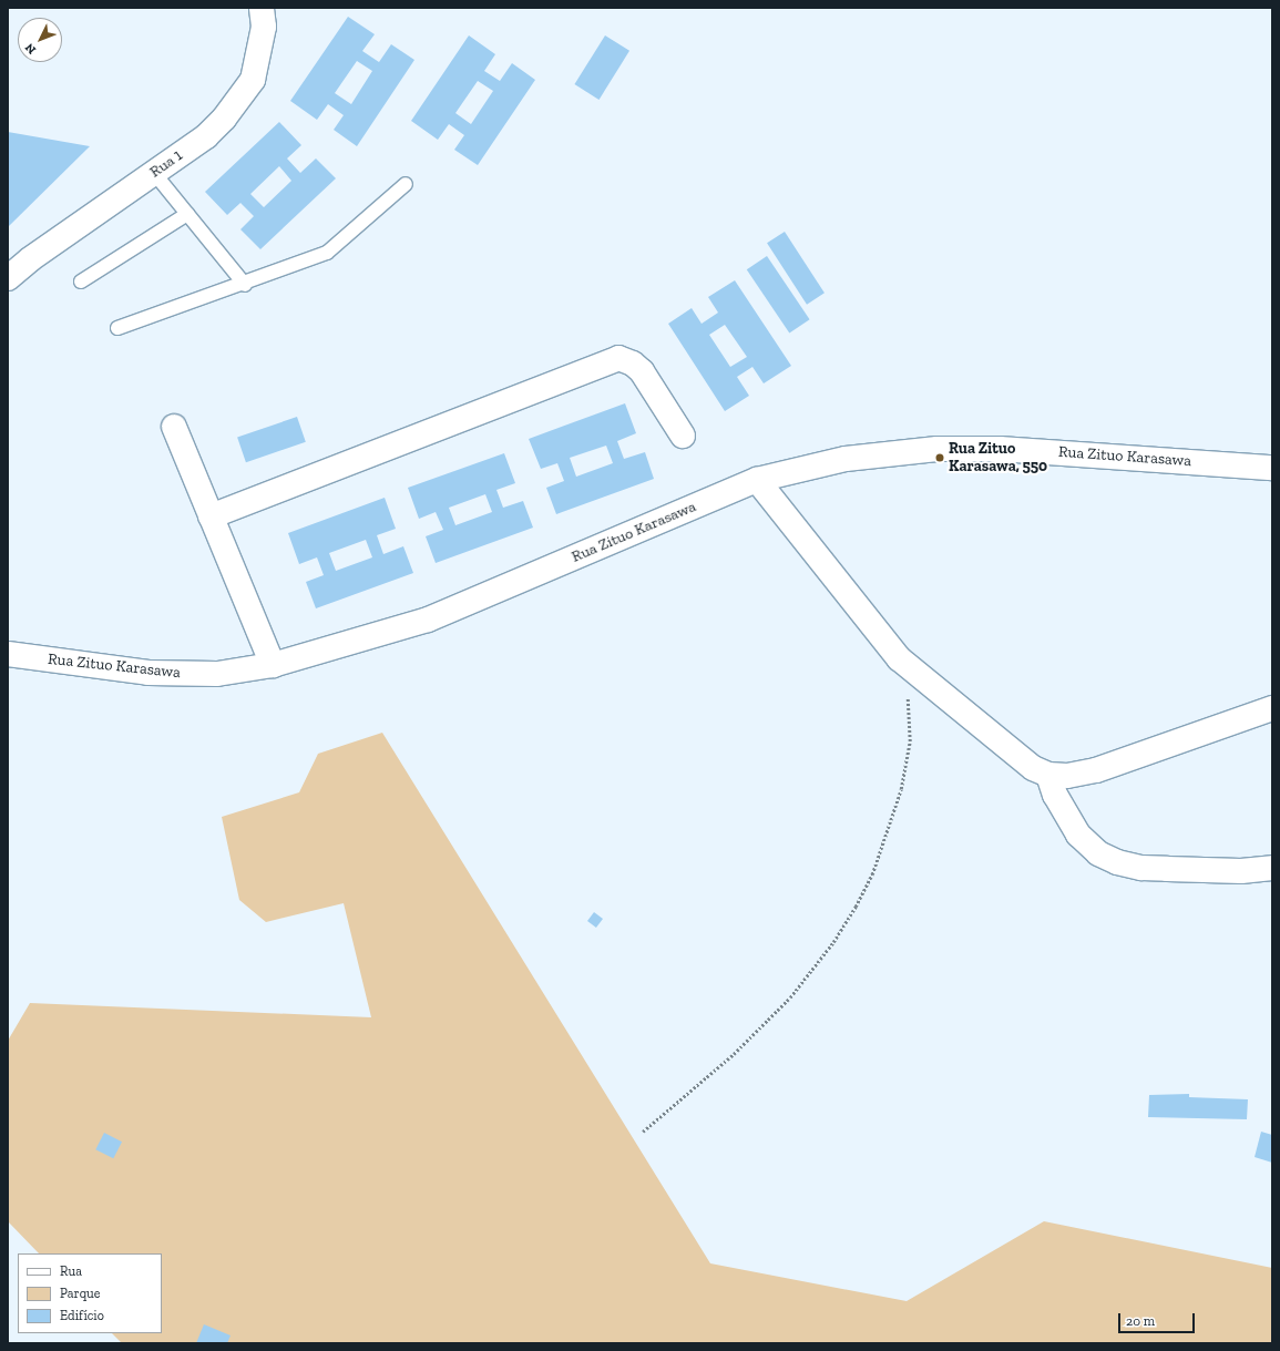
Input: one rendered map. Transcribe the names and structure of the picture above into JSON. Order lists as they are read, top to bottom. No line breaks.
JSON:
{"streets":{"street":["Rua 1","Rua Zituo Karasawa"]},"places":["Rua Zituo Karasawa, 550"],"legend":["Rua","Parque","Edifício"],"scale_bar":"20 m","north":"bottom left"}
